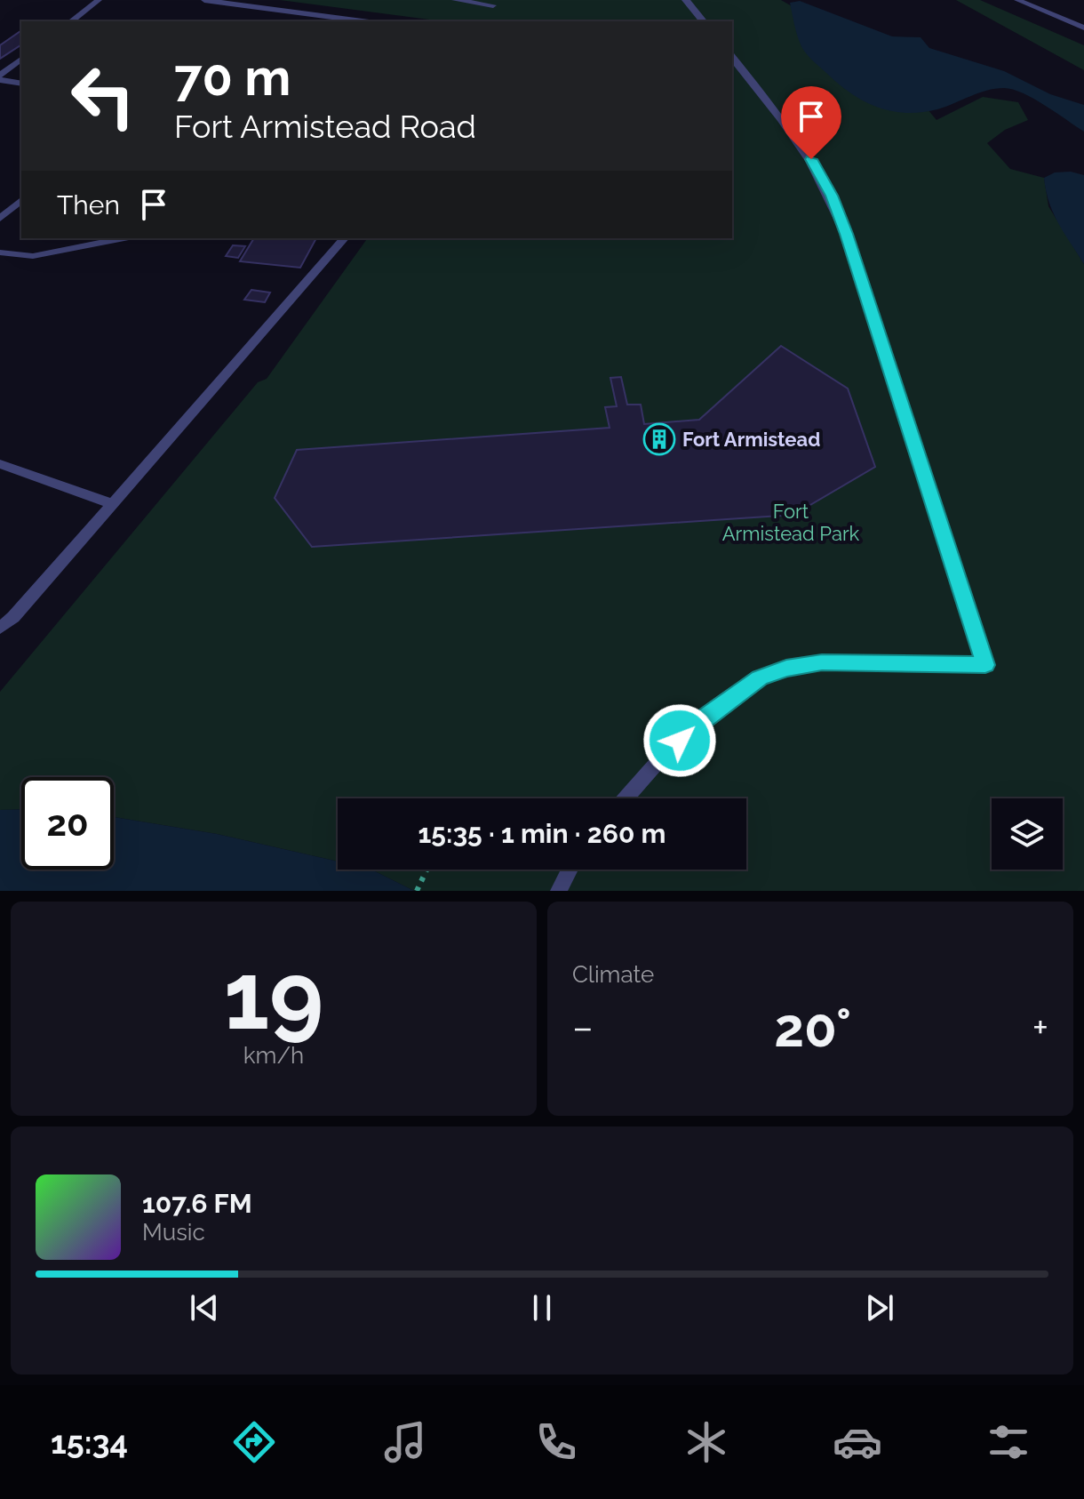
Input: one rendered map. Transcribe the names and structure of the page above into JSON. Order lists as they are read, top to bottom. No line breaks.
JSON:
{"parks":["Fort Armistead Park"],"places":{"building":["Fort Armistead"]},"page":{"turn":["70 m","Fort Armistead Road"],"then":"Then","limit":"20","trip":"15:35 · 1 min · 260 m","tile":[["19","km/h"],"Climate"],"heat":["−","20°","+"],"song":["107.6 FM","Music"],"tabs":"15:34"}}
